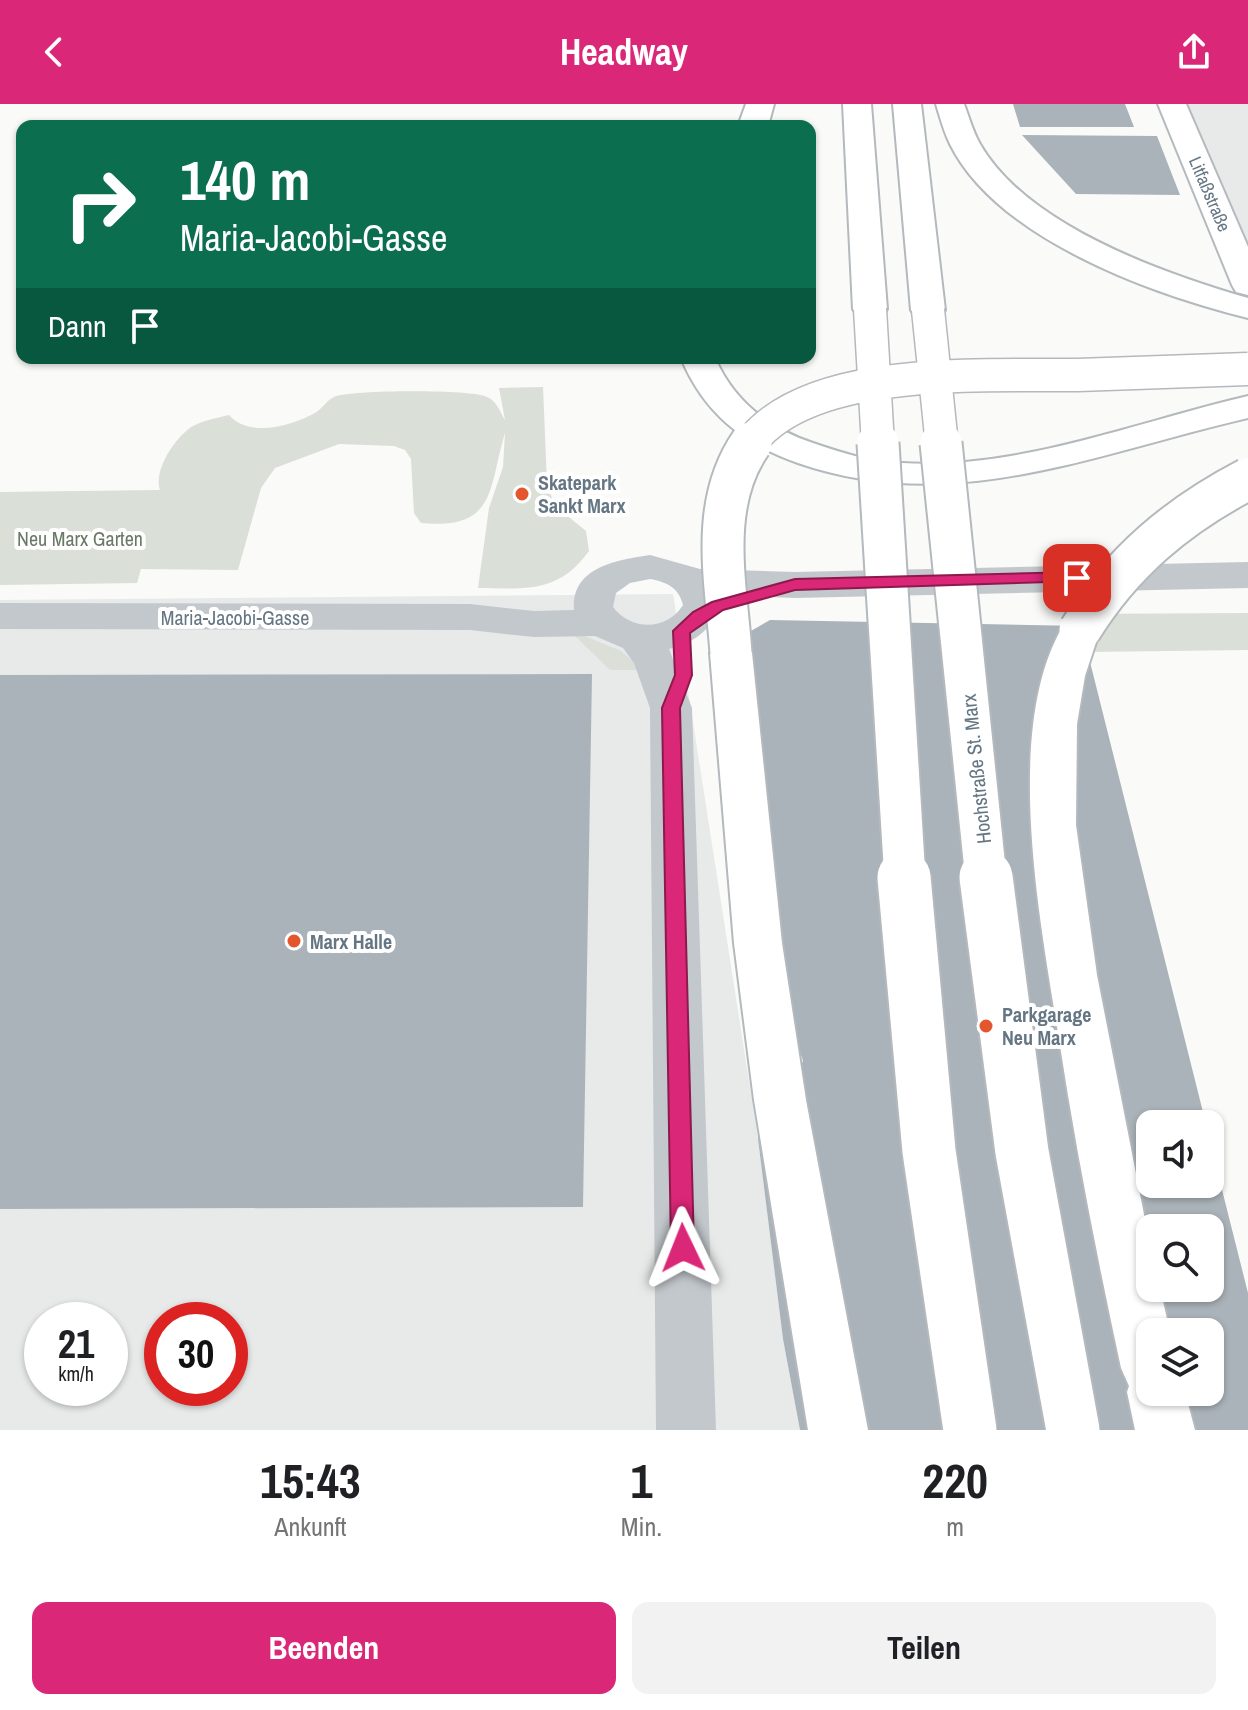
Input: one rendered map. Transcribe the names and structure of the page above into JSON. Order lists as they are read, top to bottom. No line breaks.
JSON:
{"streets":{"main road":["Litfaßstraße","Hochstraße St. Marx"],"street":["Maria-Jacobi-Gasse"]},"parks":["Neu Marx Garten"],"places":["Skatepark Sankt Marx","Marx Halle","Parkgarage Neu Marx"],"page":{"header":"Headway","turn":["140 m","Maria-Jacobi-Gasse"],"then":"Dann","speed":"21 km/h","limit":"30","eta":["15:43","Ankunft","1","Min.","220","m"],"buttons":["Beenden","Teilen"]}}
